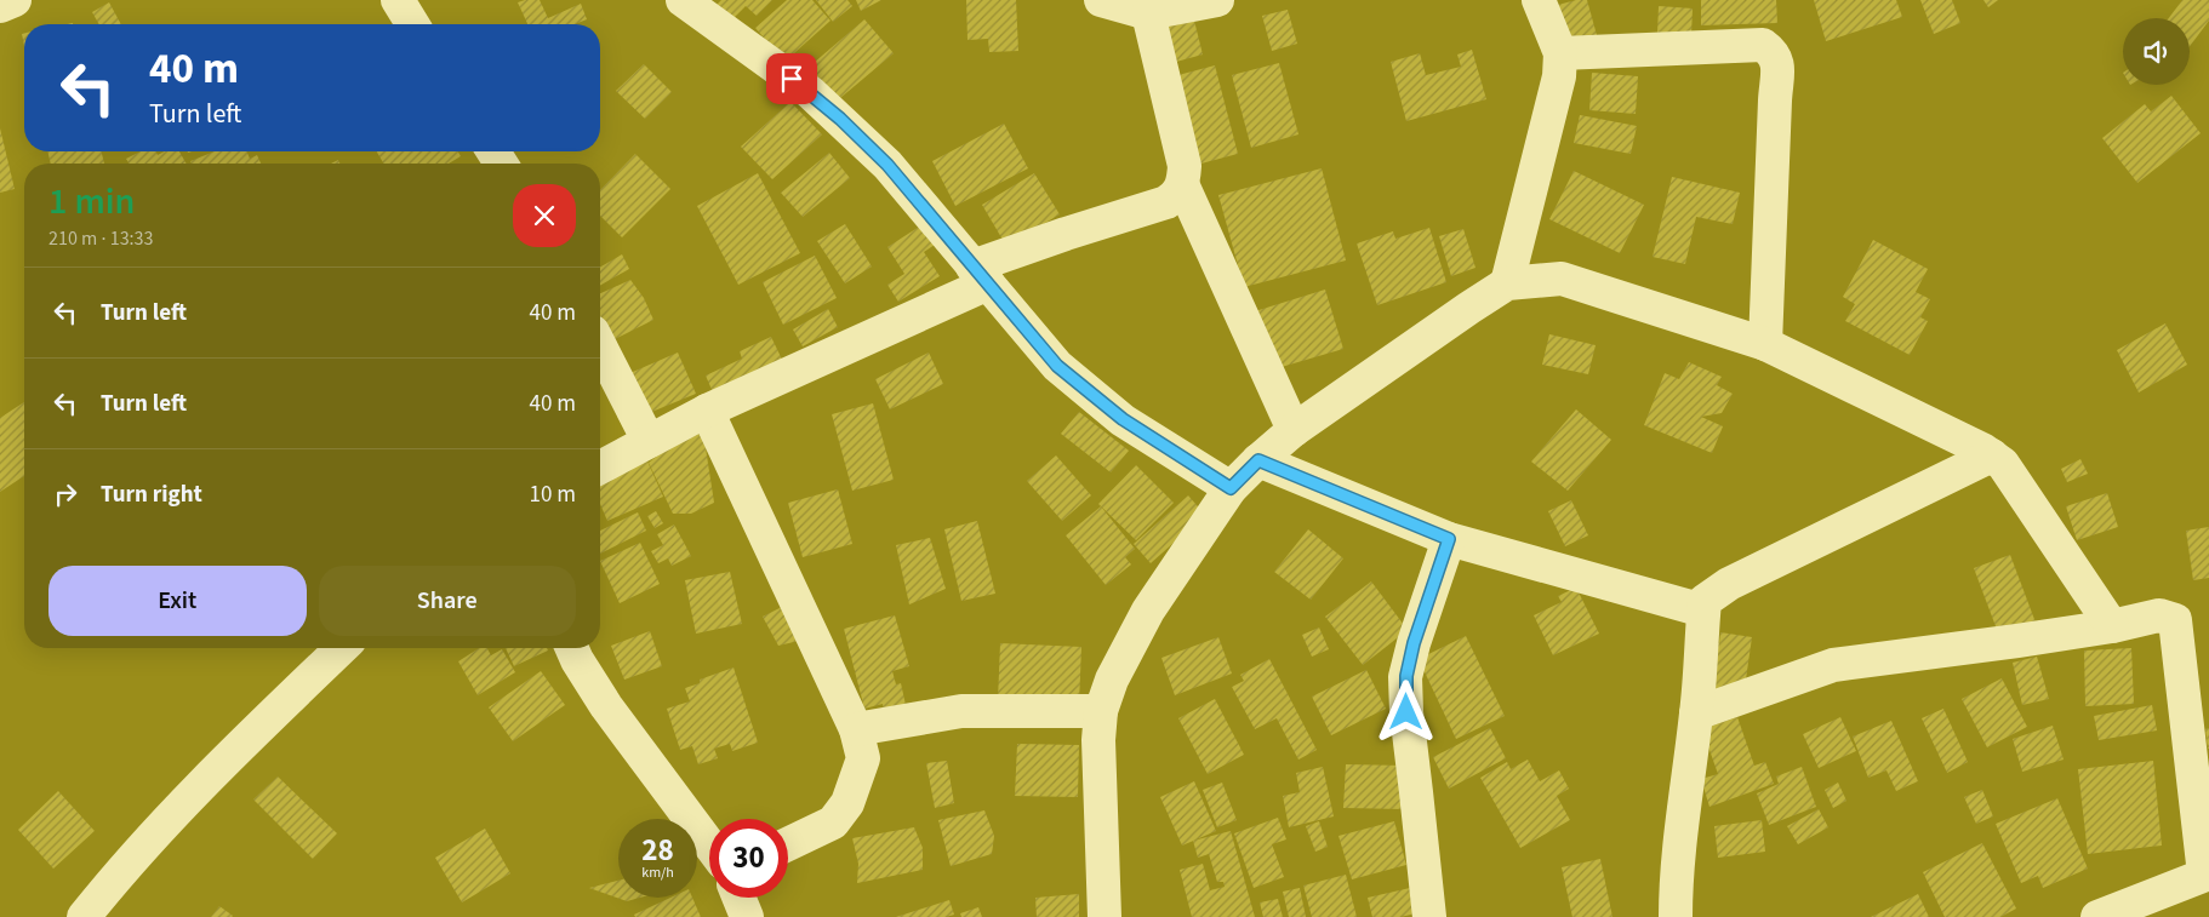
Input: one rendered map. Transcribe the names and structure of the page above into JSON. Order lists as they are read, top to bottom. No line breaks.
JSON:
{"page":{"turn":["40 m","Turn left"],"heading":["1 min","210 m · 13:33"],"list":[{"name":"Turn left","value":"40 m"},{"name":"Turn left","value":"40 m"},{"name":"Turn right","value":"10 m"}],"buttons":["Exit","Share"],"speed":"28 km/h","limit":"30"}}
